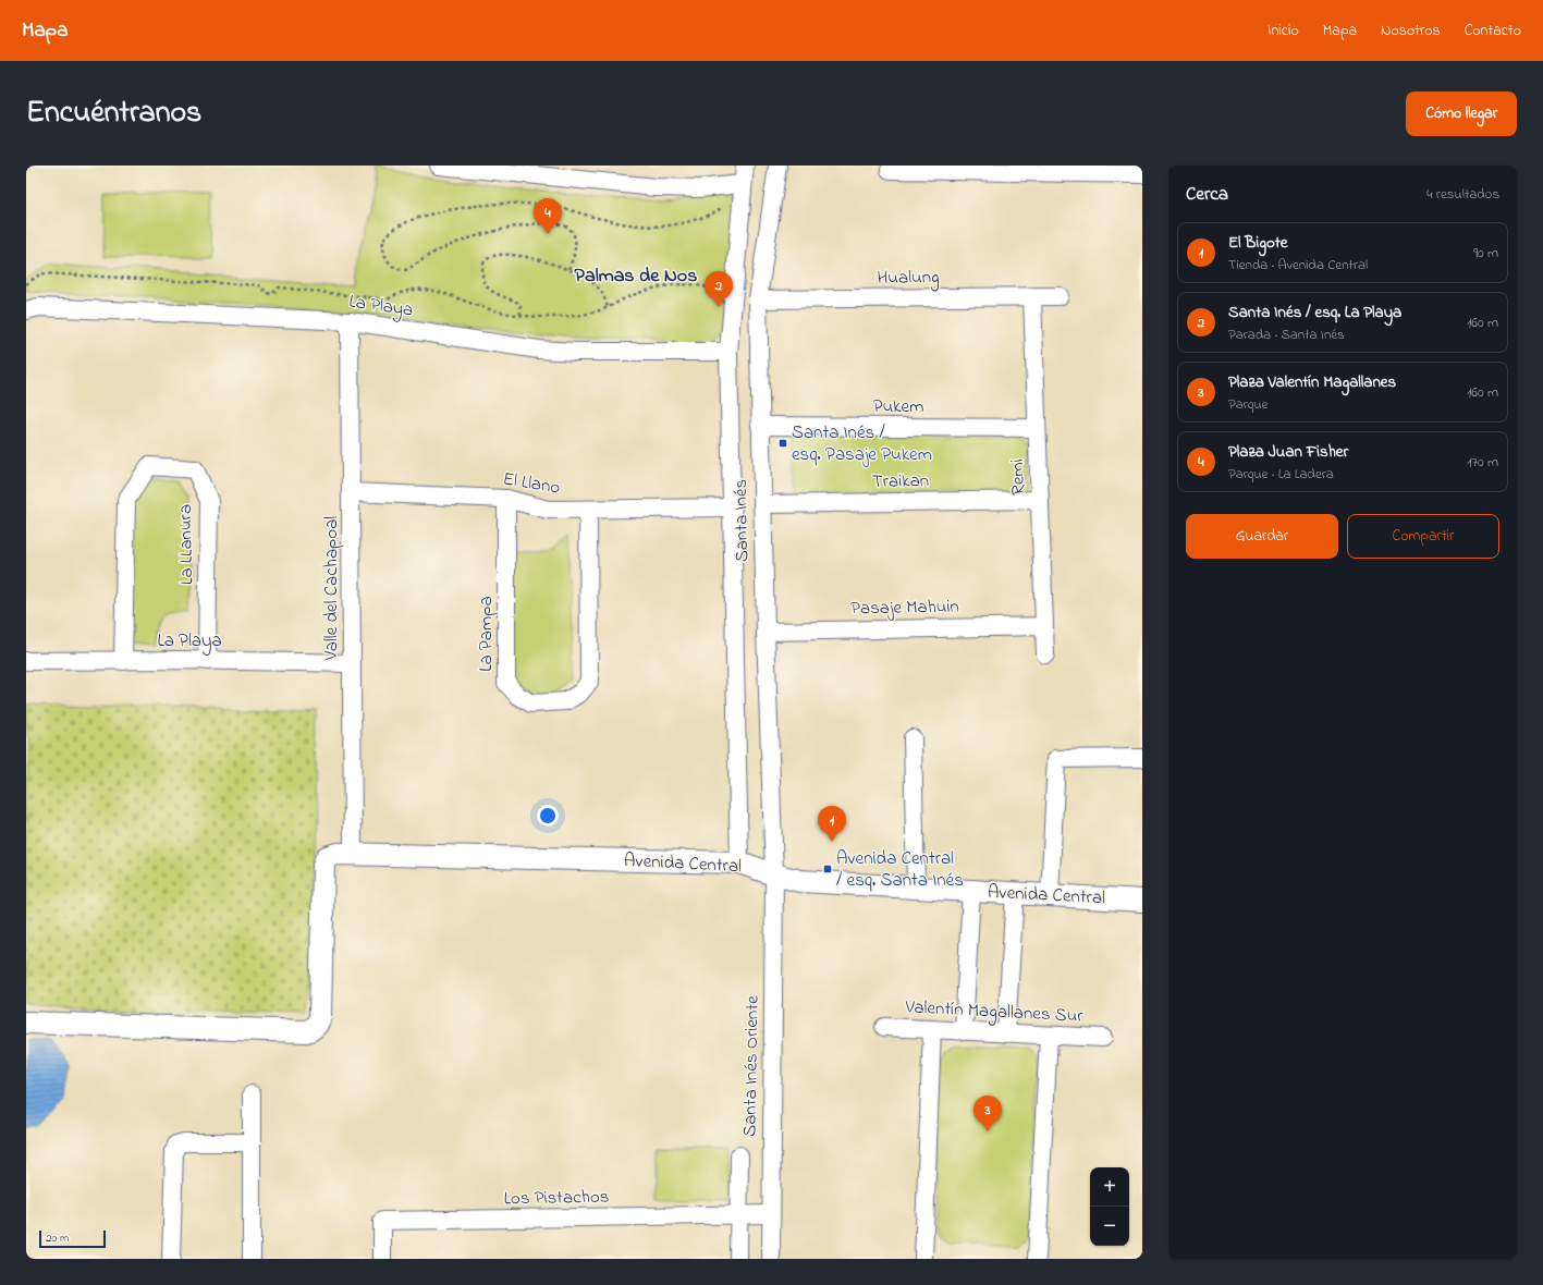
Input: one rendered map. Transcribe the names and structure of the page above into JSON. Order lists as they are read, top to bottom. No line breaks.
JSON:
{"streets":{"street":["Hualung","La Playa","Pukem","Remi","Traikan","El Llano","Santa Inés","La LLanura","Valle del Cachapoal","Pasaje Mahuin","La Pampa","Avenida Central","Valentín Magallanes Sur","Santa Inés Oriente","Los Pistachos"]},"crossings":[["Hualung","Remi"],["Hualung","Santa Inés"],["La Playa","Santa Inés"],["La Playa","La LLanura"],["La Playa","Valle del Cachapoal"],["Pukem","Remi"],["Pukem","Santa Inés"],["Remi","Traikan"],["Remi","Pasaje Mahuin"],["Traikan","Santa Inés"],["El Llano","Santa Inés"],["El Llano","Valle del Cachapoal"],["El Llano","La Pampa"],["Santa Inés","Pasaje Mahuin"],["Santa Inés","Avenida Central"],["Santa Inés","Santa Inés Oriente"],["Valle del Cachapoal","Avenida Central"],["Avenida Central","Santa Inés Oriente"],["Santa Inés Oriente","Los Pistachos"]],"districts":["Palmas de Nos"],"places":{"transit":["Santa Inés / esq. Pasaje Pukem","Avenida Central / esq. Santa Inés"]},"scale_bar":"20 m","page":{"header":"Mapa","nav":["Inicio","Mapa","Nosotros","Contacto"],"title":"Encuéntranos","buttons":["Cómo llegar",["Guardar","Compartir"]],"heading":["Cerca","4 resultados"],"pins":["4","2","1","3"],"list":[{"mark":"1","name":"El Bigote","note":"Tienda · Avenida Central","value":"90 m"},{"mark":"2","name":"Santa Inés / esq. La Playa","note":"Parada · Santa Inés","value":"160 m"},{"mark":"3","name":"Plaza Valentín Magallanes","note":"Parque","value":"160 m"},{"mark":"4","name":"Plaza Juan Fisher","note":"Parque · La Ladera","value":"170 m"}],"map_buttons":["+","−"],"scale":"20 m"}}
